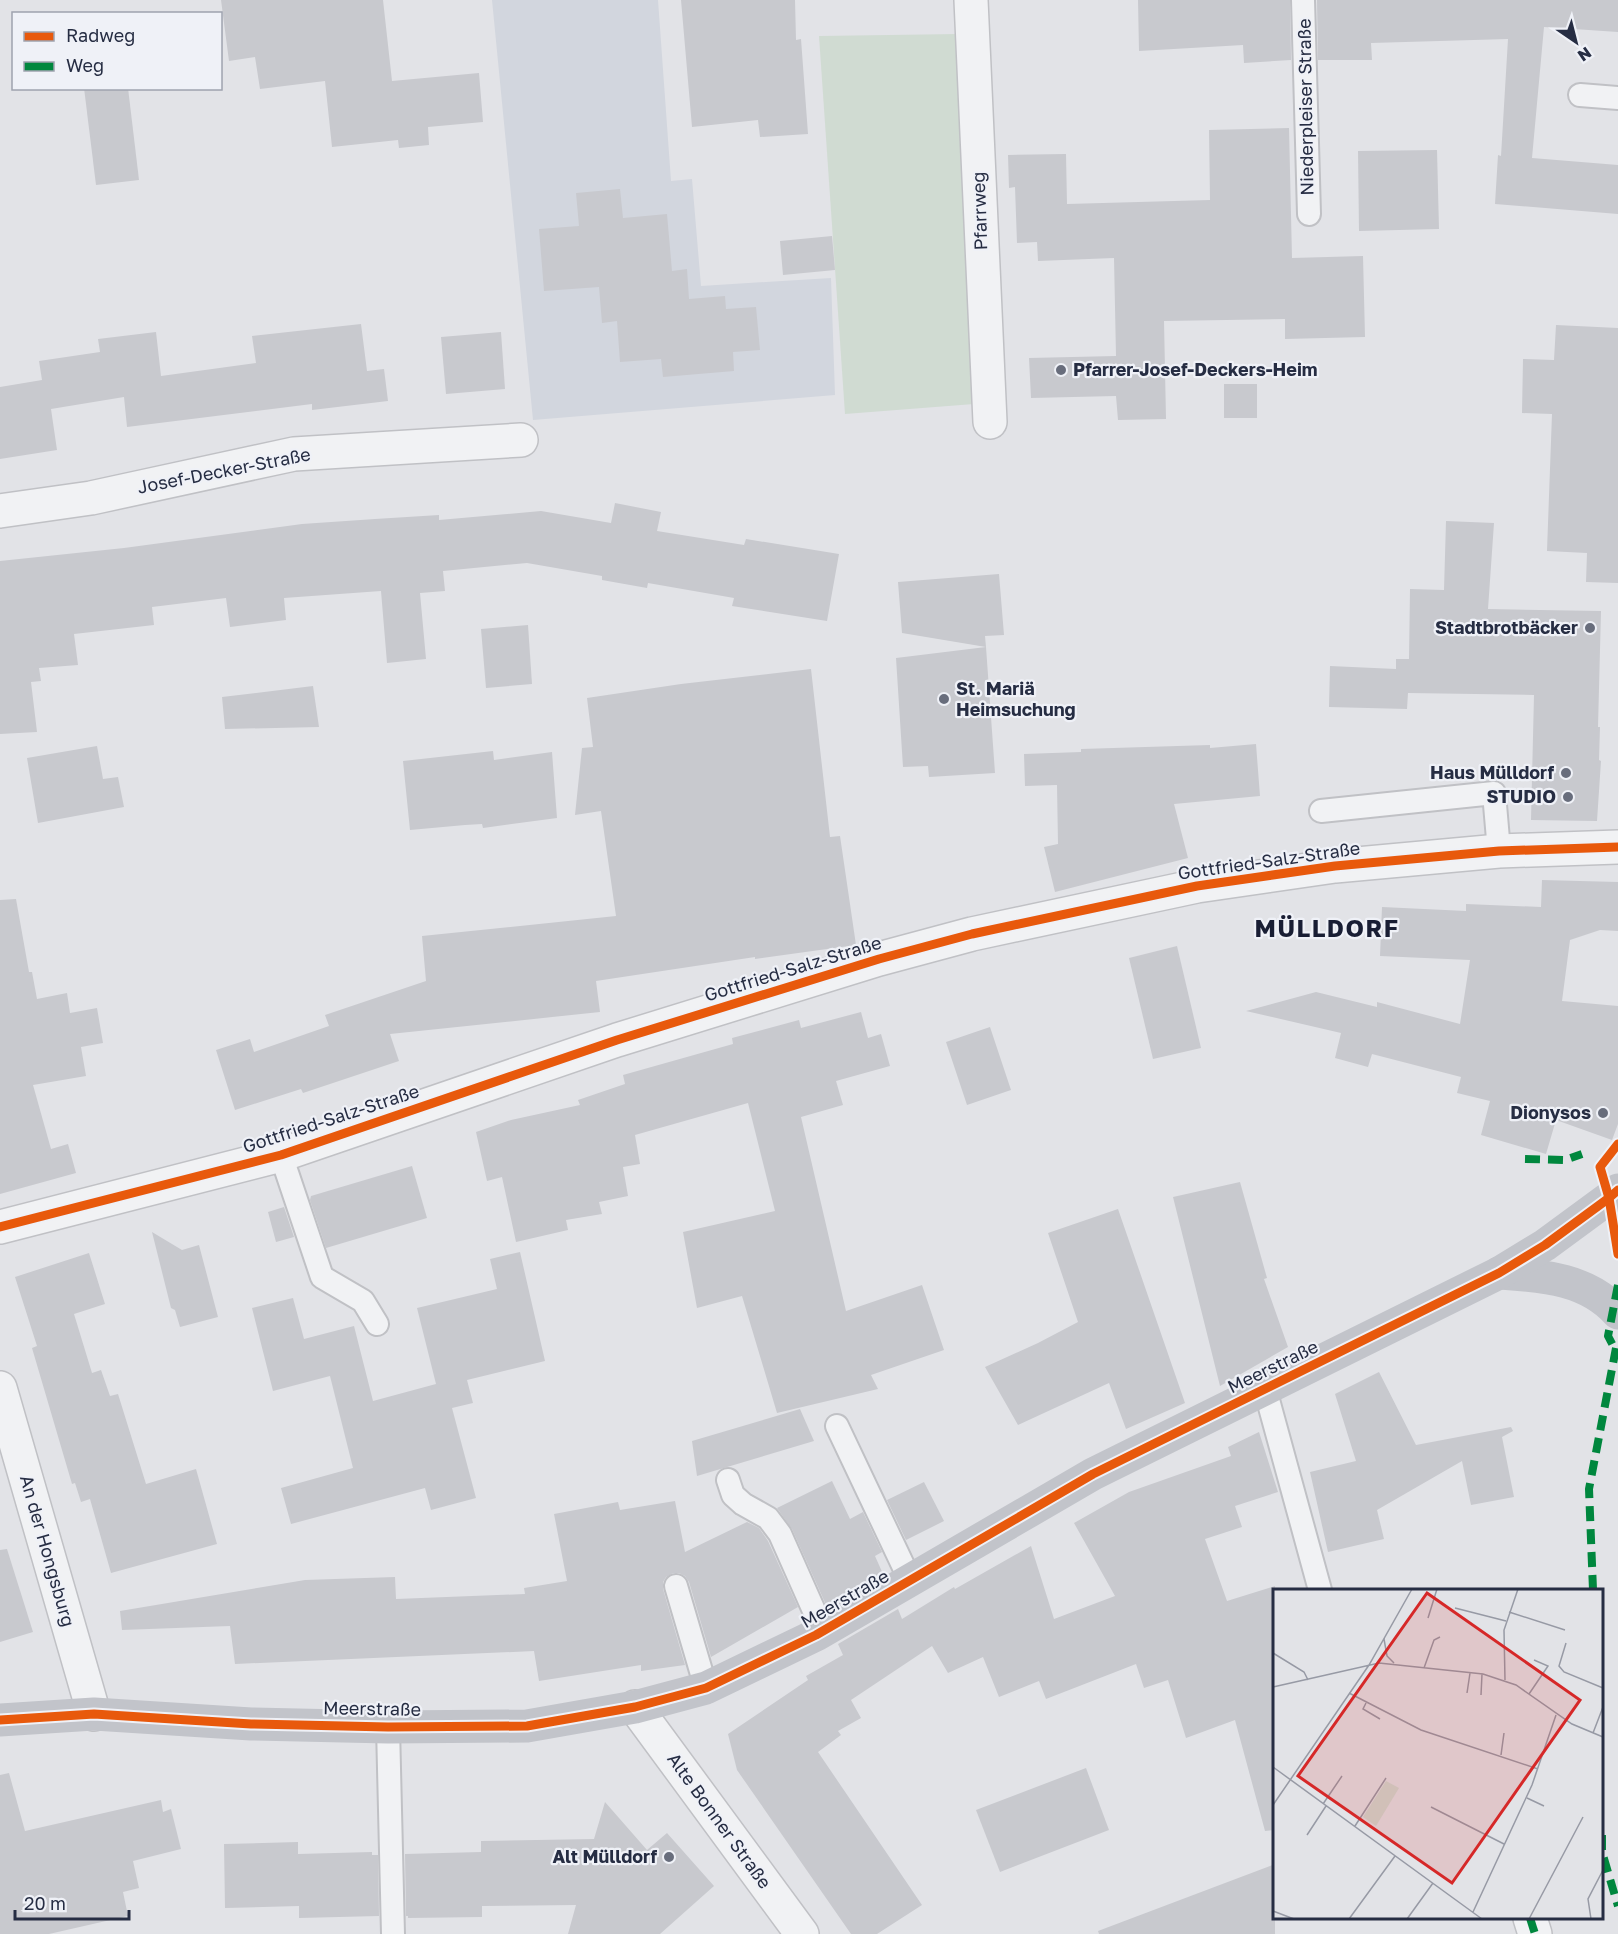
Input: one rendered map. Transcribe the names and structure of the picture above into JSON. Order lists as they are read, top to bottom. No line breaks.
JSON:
{"streets":{"street":["Pfarrweg","Josef-Decker-Straße","Gottfried-Salz-Straße","Meerstraße","An der Hongsburg","Alte Bonner Straße"],"lane":["Niederpleiser Straße"]},"crossings":[["Meerstraße","An der Hongsburg"],["Meerstraße","Alte Bonner Straße"]],"districts":["MÜLLDORF"],"places":["Pfarrer-Josef-Deckers-Heim","Stadtbrotbäcker","St. Mariä Heimsuchung","Haus Mülldorf","STUDIO","Dionysos","Alt Mülldorf"],"legend":["Radweg","Weg"],"scale_bar":"20 m","north":"bottom right"}
